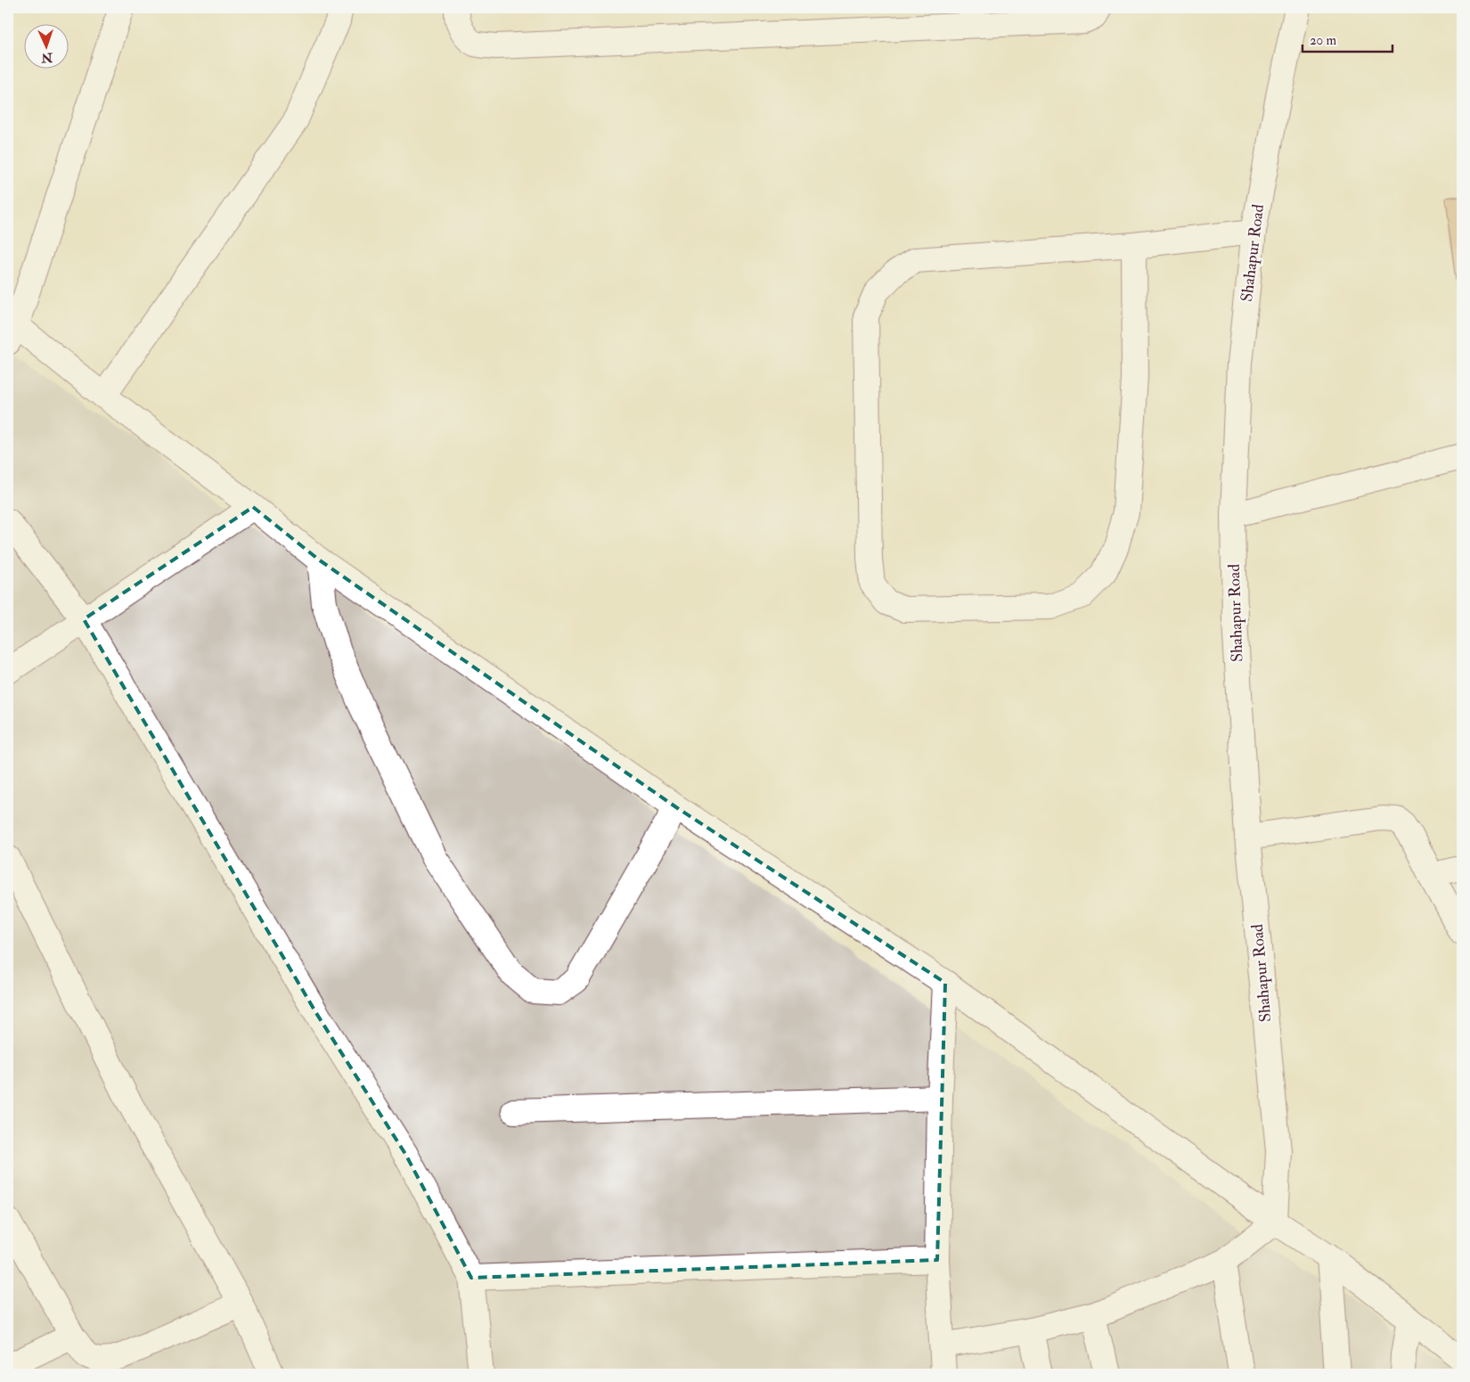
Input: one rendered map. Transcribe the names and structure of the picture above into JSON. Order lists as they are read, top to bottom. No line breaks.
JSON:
{"streets":{"street":["Shahapur Road"]},"scale_bar":"20 m","north":"bottom"}
